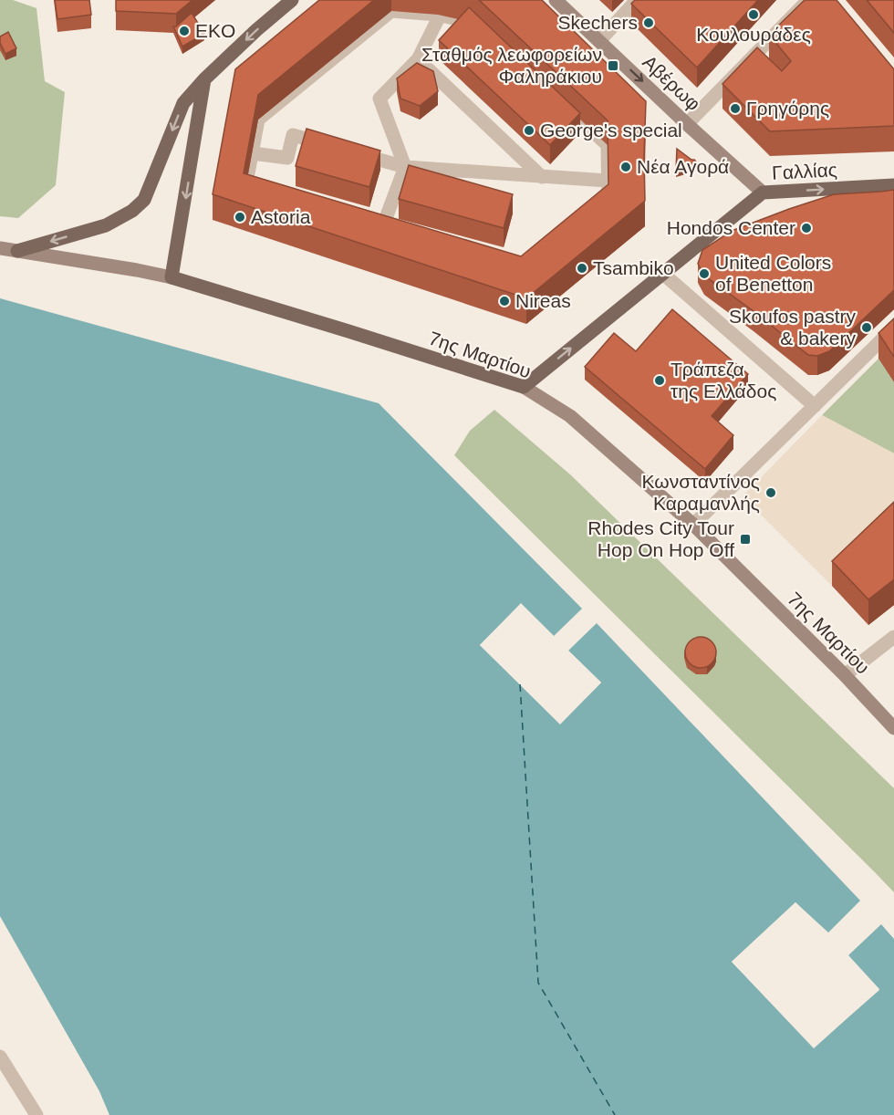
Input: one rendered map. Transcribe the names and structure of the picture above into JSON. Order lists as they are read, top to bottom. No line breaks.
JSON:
{"streets":{"main road":["Αβέρωφ","Γαλλίας","7ης Μαρτίου"]},"crossings":[["Αβέρωφ","Γαλλίας"],["Γαλλίας","7ης Μαρτίου"]],"one_way":["Αβέρωφ","Γαλλίας"],"places":{"other":["Κουλουράδες","Skechers","EKO","Γρηγόρης","George's special","Νέα Αγορά","Astoria","Hondos Center","Tsambiko","United Colors of Benetton","Nireas","Skoufos pastry & bakery","Τράπεζα της Ελλάδος","Κωνσταντίνος Καραμανλής"],"transit":["Σταθμός λεωφορείων Φαληράκιου","Rhodes City Tour Hop On Hop Off"]}}
